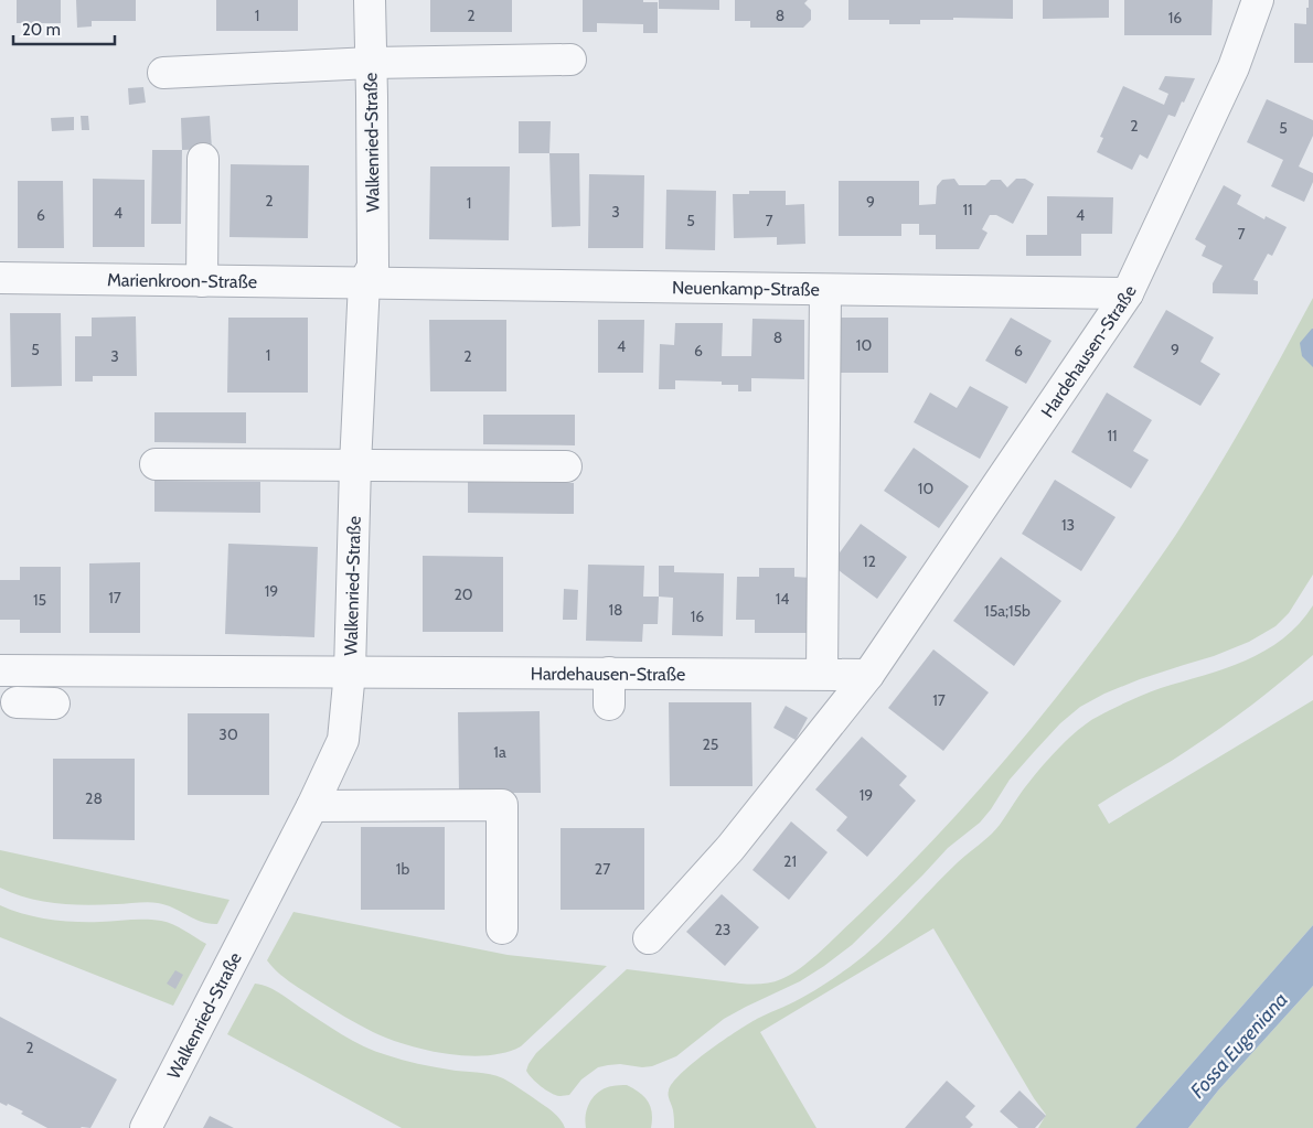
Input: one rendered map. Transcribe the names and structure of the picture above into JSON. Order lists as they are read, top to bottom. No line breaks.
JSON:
{"streets":{"street":["Walkenried-Straße","Marienkroon-Straße","Neuenkamp-Straße","Hardehausen-Straße"]},"crossings":[["Walkenried-Straße","Marienkroon-Straße"],["Walkenried-Straße","Neuenkamp-Straße"],["Walkenried-Straße","Hardehausen-Straße"],["Marienkroon-Straße","Neuenkamp-Straße"],["Neuenkamp-Straße","Hardehausen-Straße"]],"water":["Fossa Eugeniana"],"house_numbers":["1","2","8","16","2","5","2","9","1","11","3","4","6","4","5","7","7","8","10","4","5","9","6","6","1","3","2","11","10","13","12","19","20","17","14","15","18","15a;15b","16","17","30","25","1a","19","28","21","1b","27","23","2"],"scale_bar":"20 m"}
